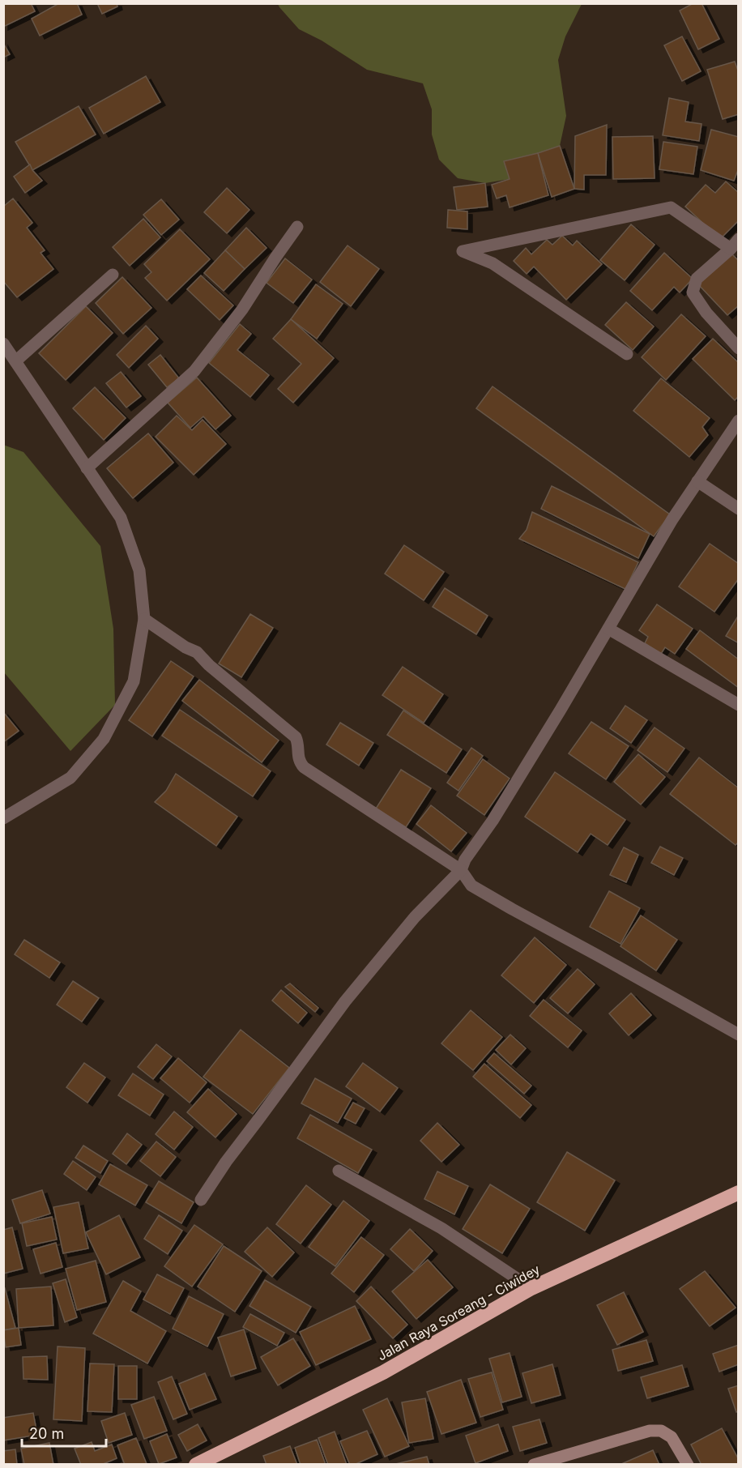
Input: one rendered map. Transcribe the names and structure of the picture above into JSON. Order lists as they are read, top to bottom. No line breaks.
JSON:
{"streets":{"highway":["Jalan Raya Soreang - Ciwidey"]},"scale_bar":"20 m"}
